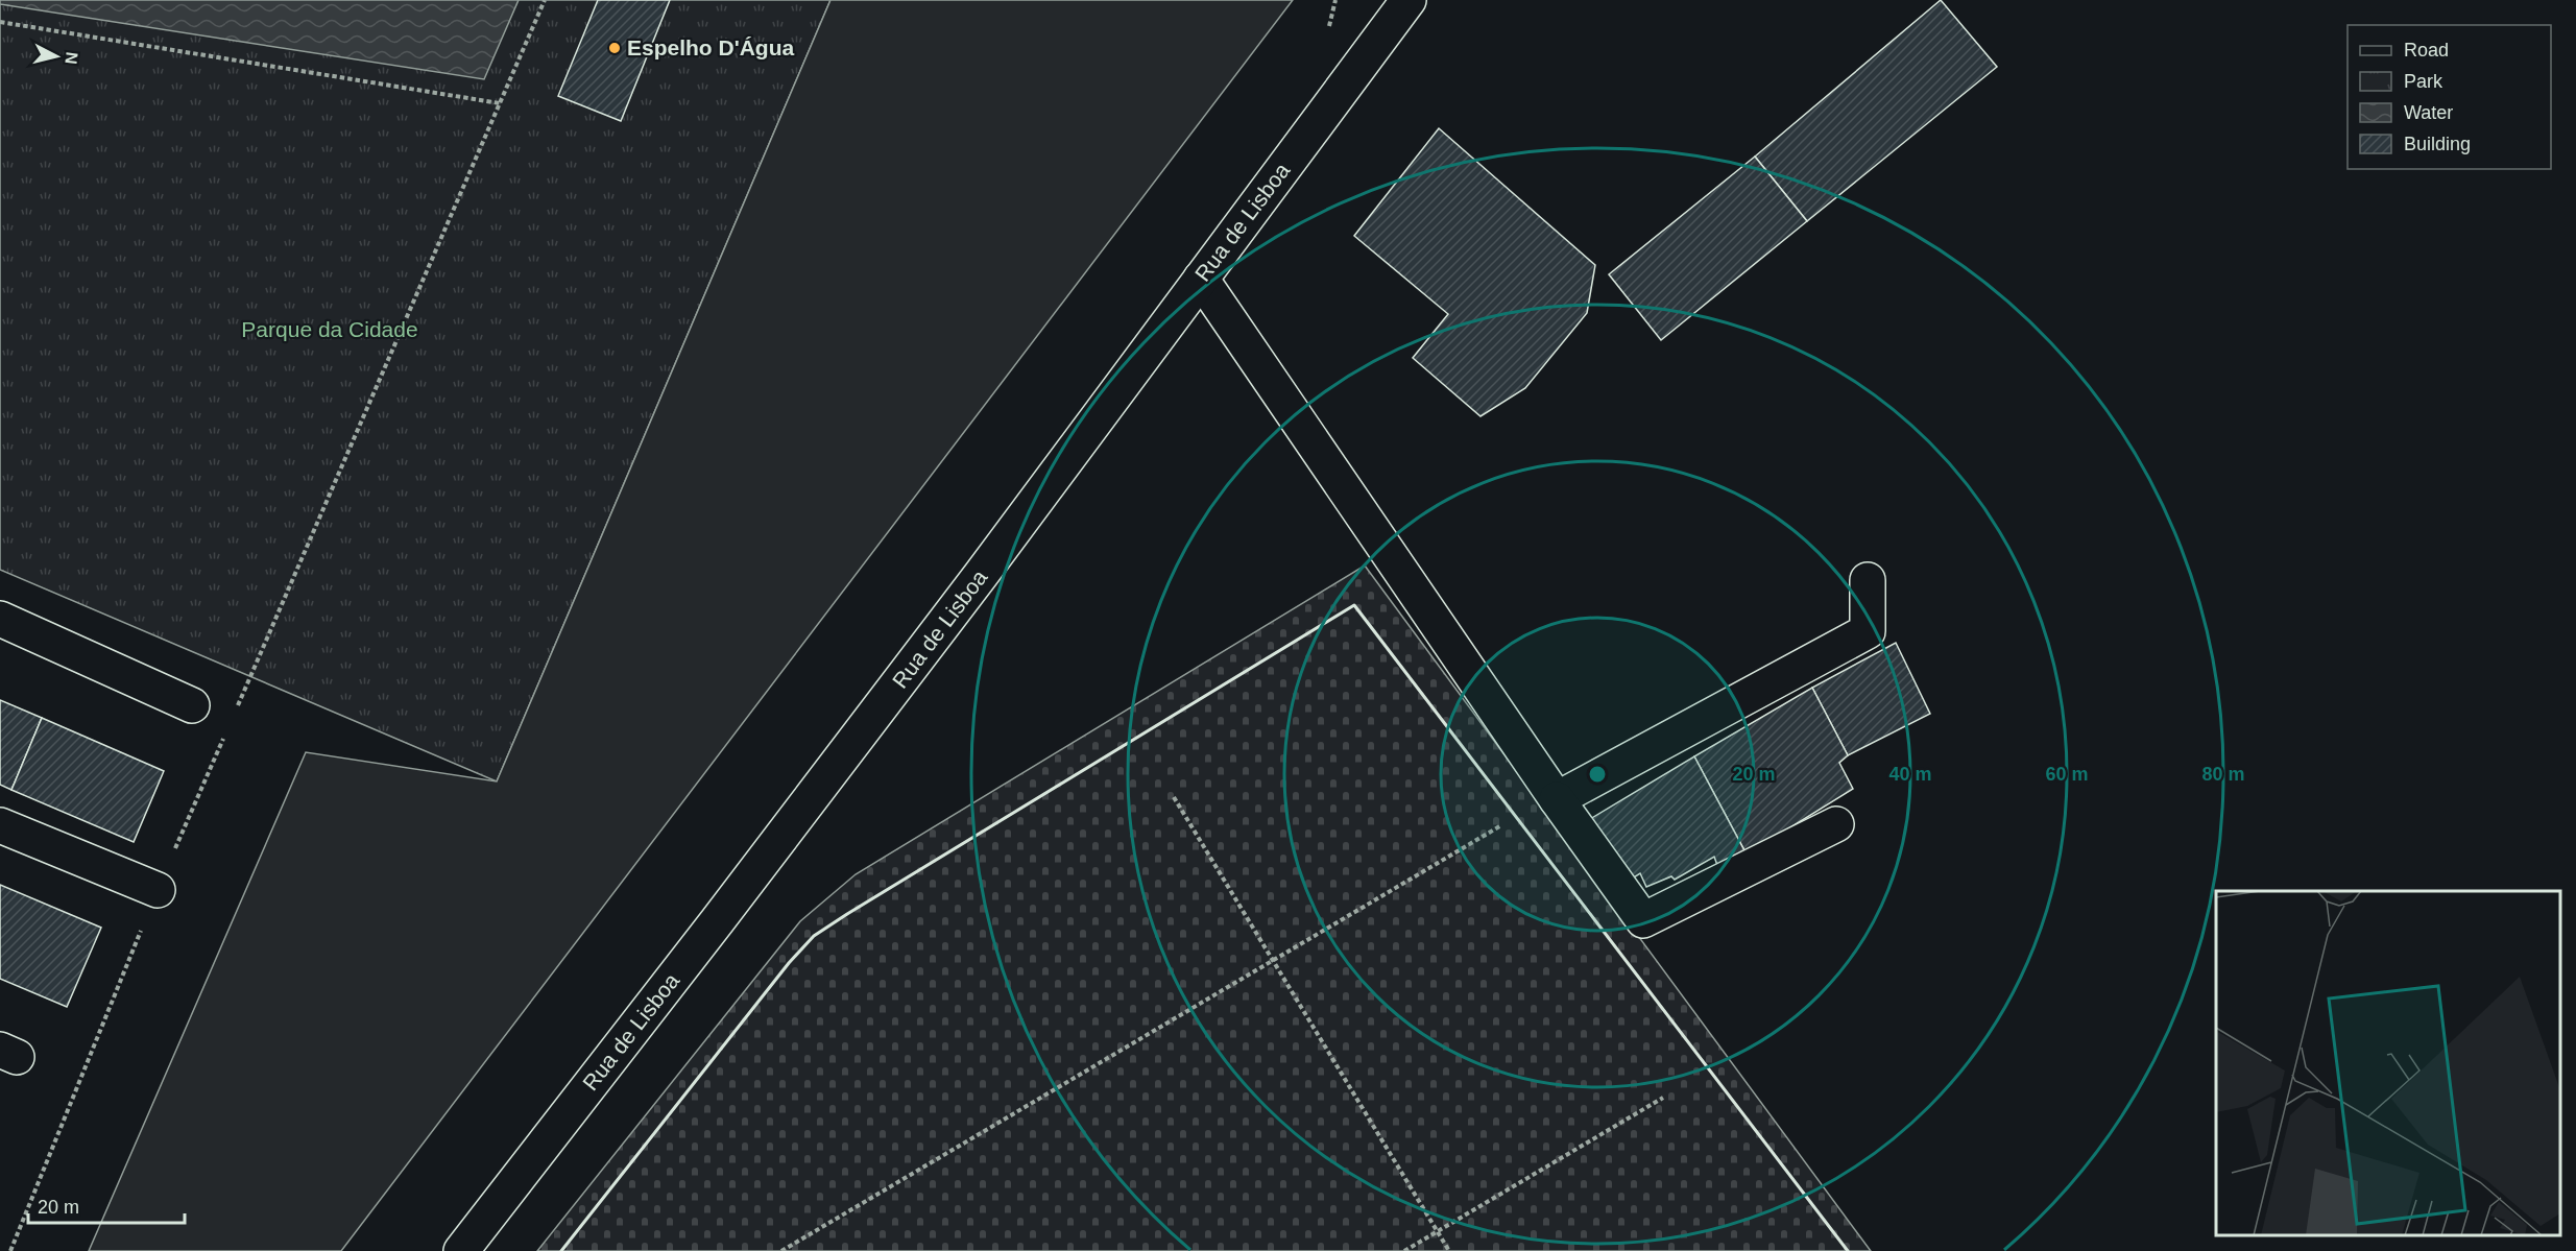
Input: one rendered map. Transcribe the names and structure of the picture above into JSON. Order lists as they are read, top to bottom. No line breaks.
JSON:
{"streets":{"main road":["Rua de Lisboa"]},"parks":["Parque da Cidade"],"places":["Espelho D'Água"],"legend":["Road","Park","Water","Building"],"scale_bar":"20 m","north":"right","rings":["20 m","40 m","60 m","80 m"]}
